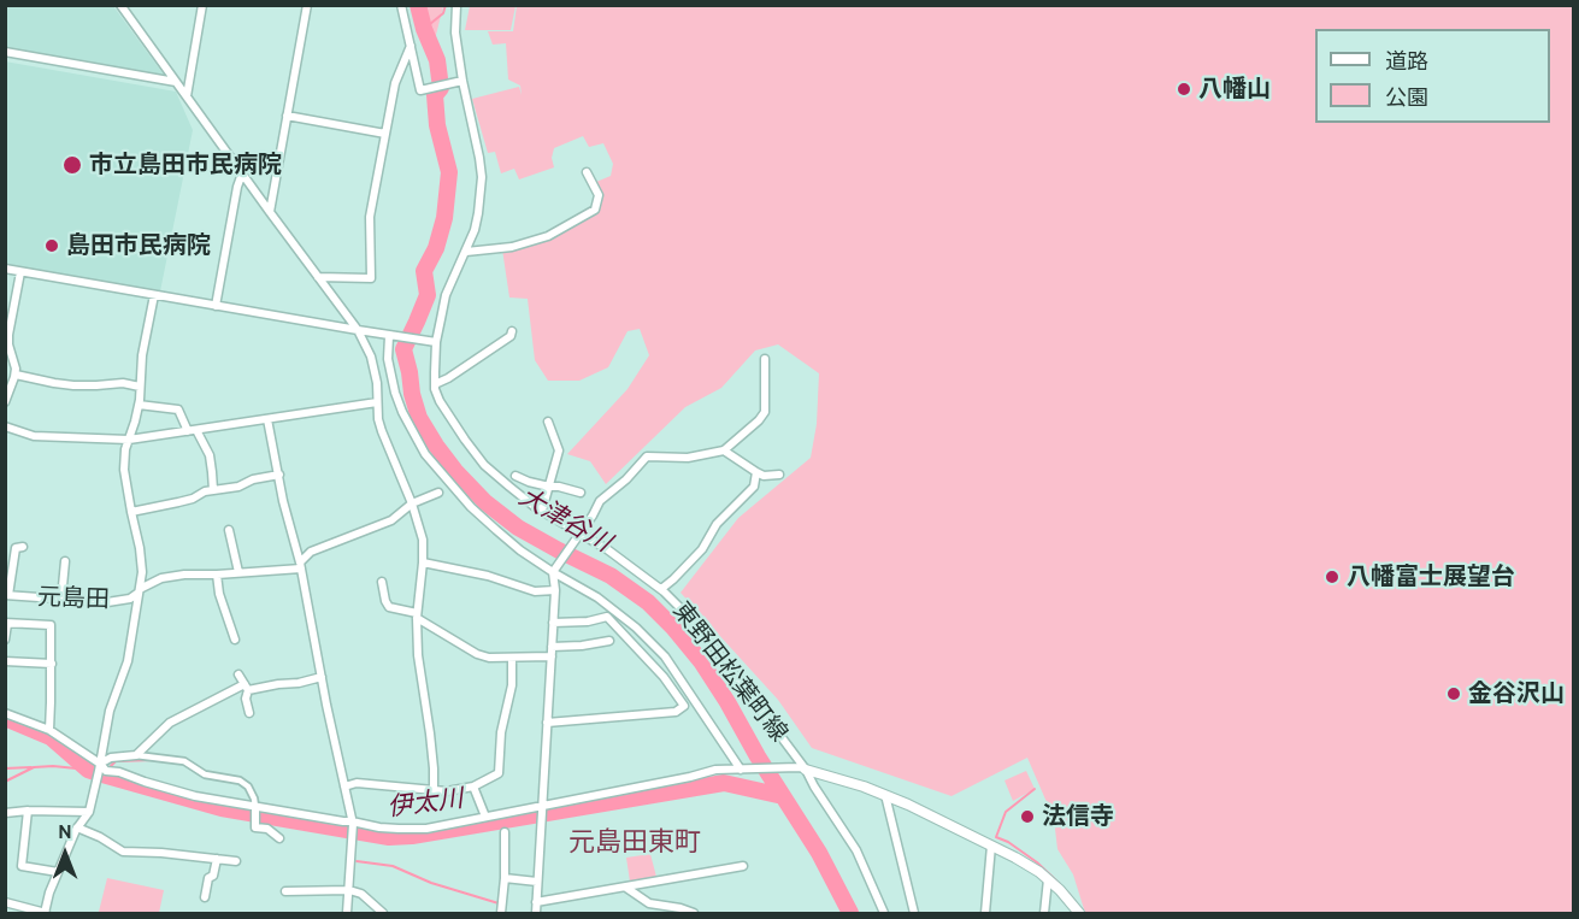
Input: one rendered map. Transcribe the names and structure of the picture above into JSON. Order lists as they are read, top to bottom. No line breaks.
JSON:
{"streets":{"street":["元島田","東野田松葉町線"]},"districts":["元島田東町"],"water":["大津谷川","伊太川"],"places":["八幡山","市立島田市民病院","島田市民病院","八幡富士展望台","金谷沢山","法信寺"],"legend":["道路","公園"],"north":"top"}
